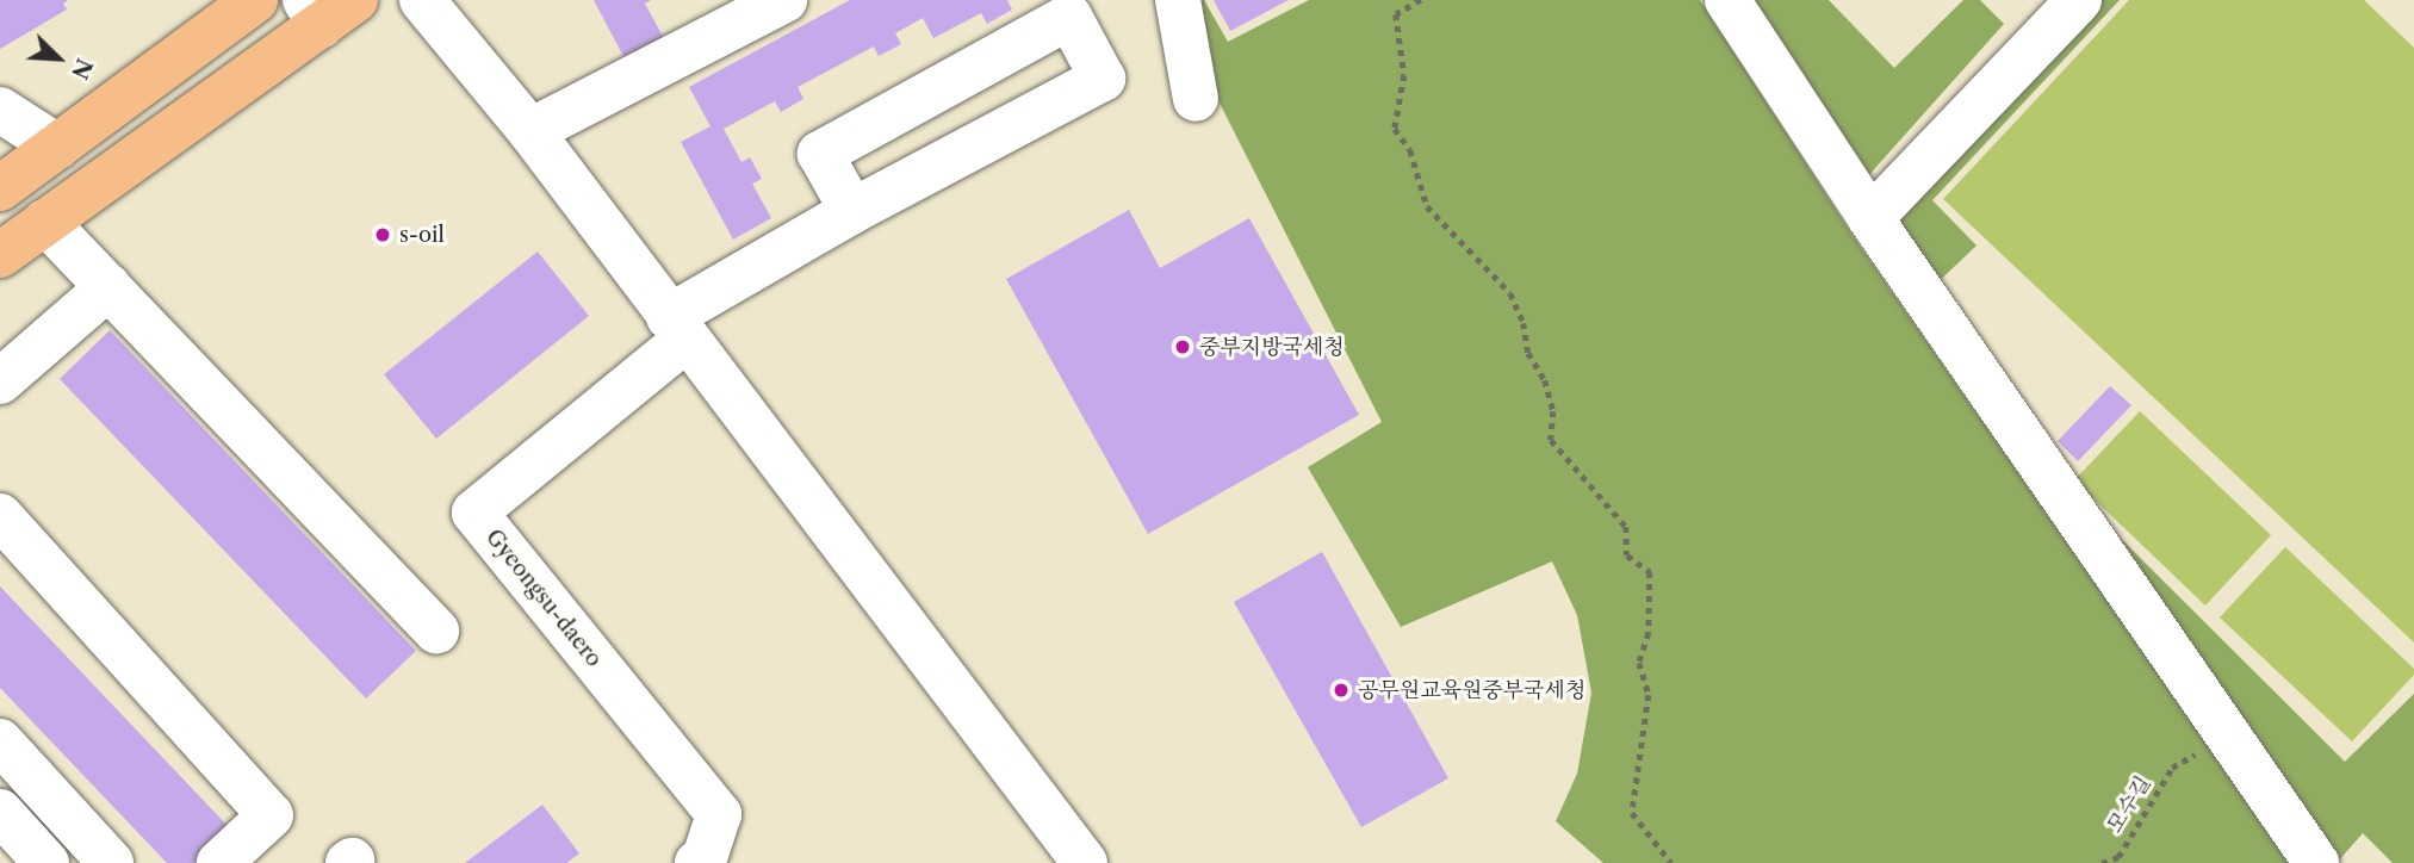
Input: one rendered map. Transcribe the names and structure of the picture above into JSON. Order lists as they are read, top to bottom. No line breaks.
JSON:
{"streets":{"street":["Gyeongsu-daero"],"path":["모수길"]},"places":["s-oil","중부지방국세청","공무원교육원중부국세청"],"north":"bottom right"}
